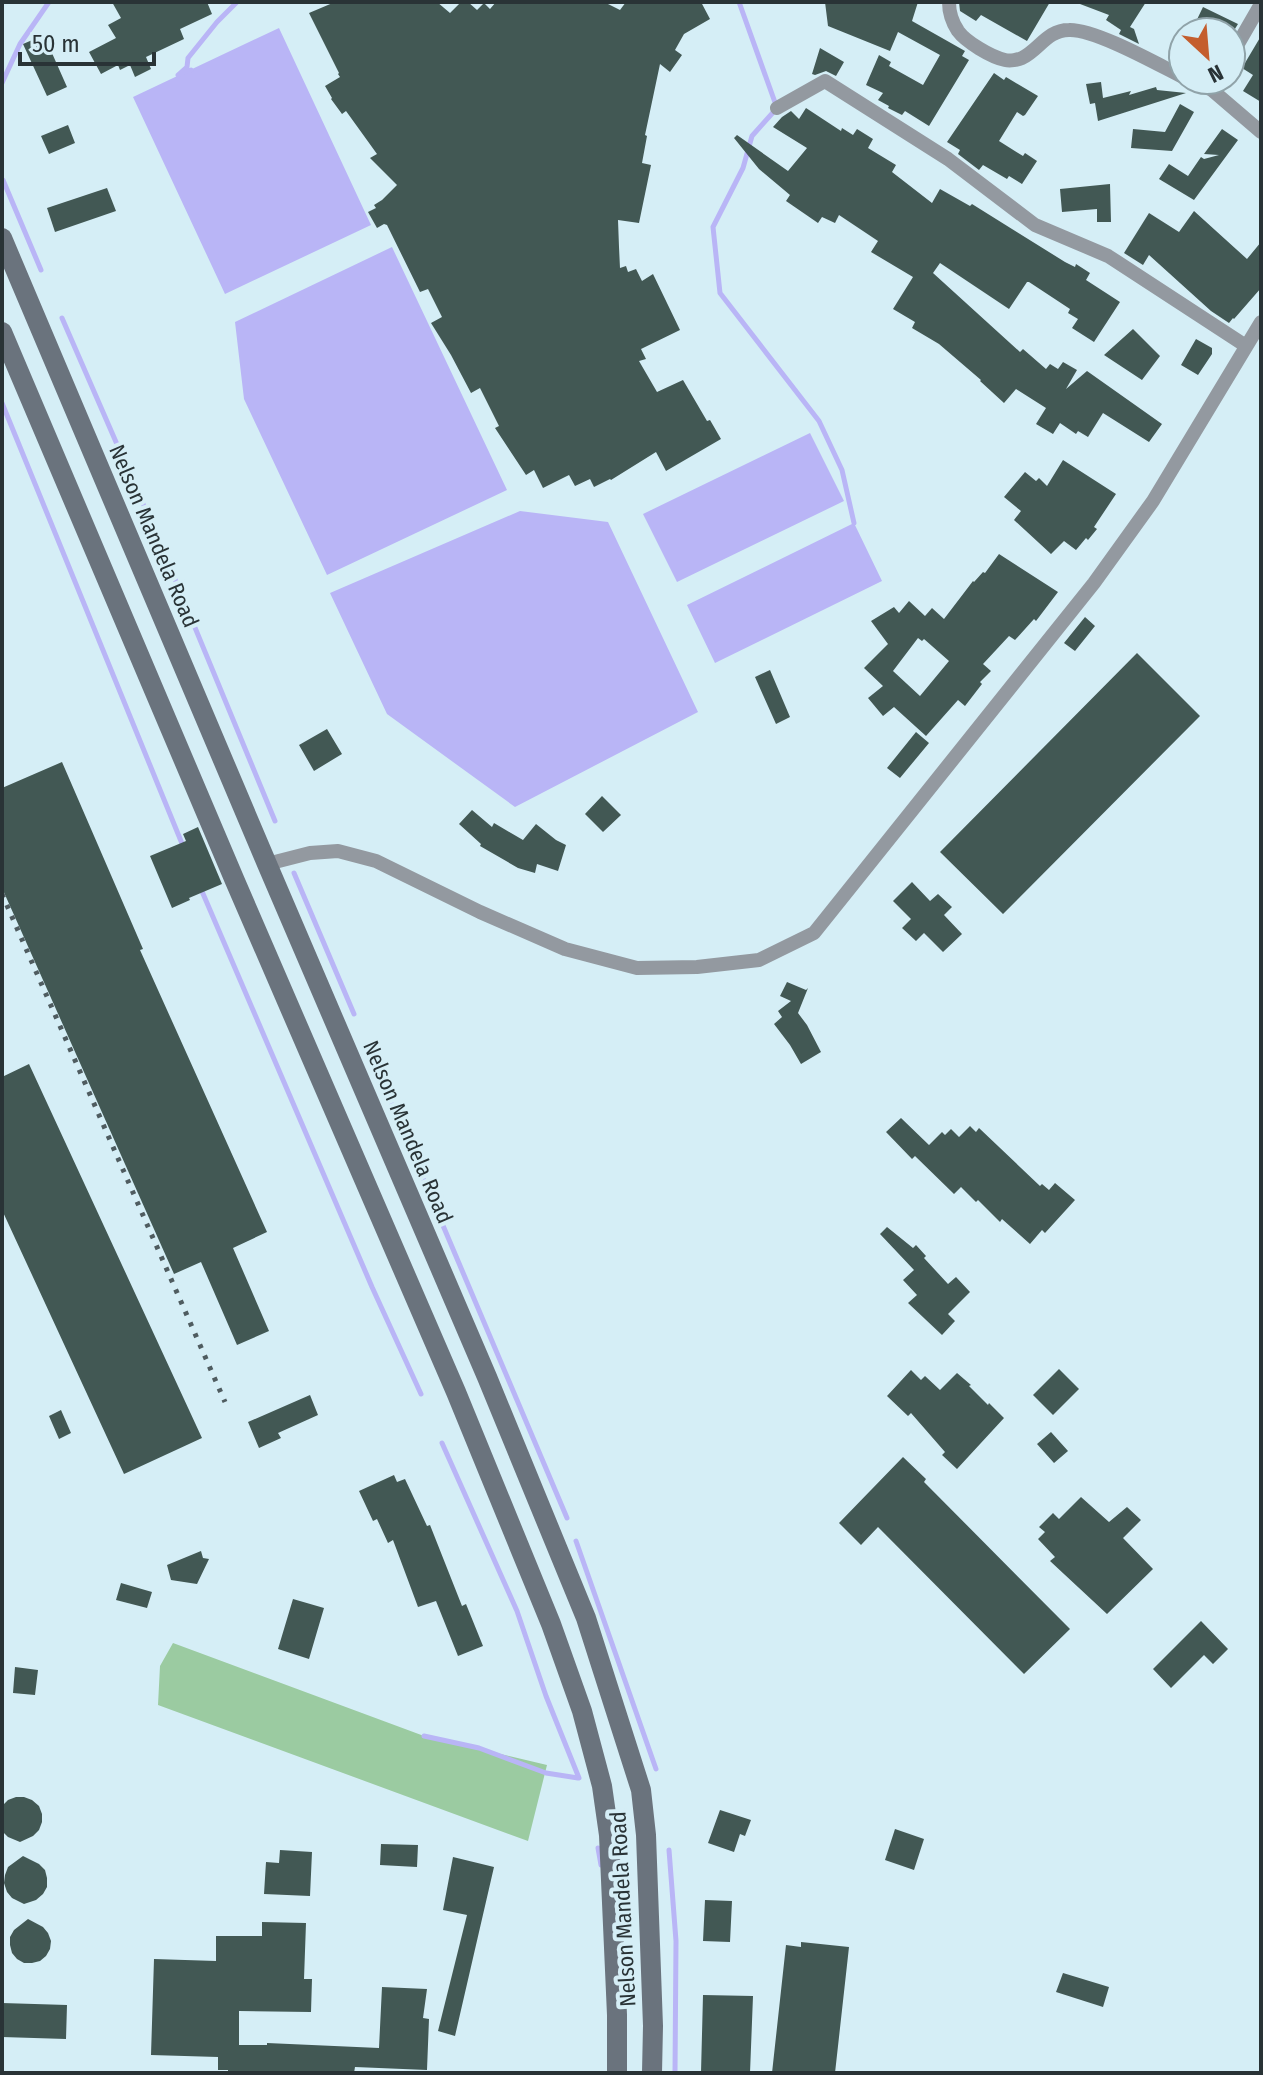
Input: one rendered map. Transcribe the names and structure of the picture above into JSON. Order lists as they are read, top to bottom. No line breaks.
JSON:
{"streets":{"main road":["Nelson Mandela Road"]},"scale_bar":"50 m","north":"bottom right"}
